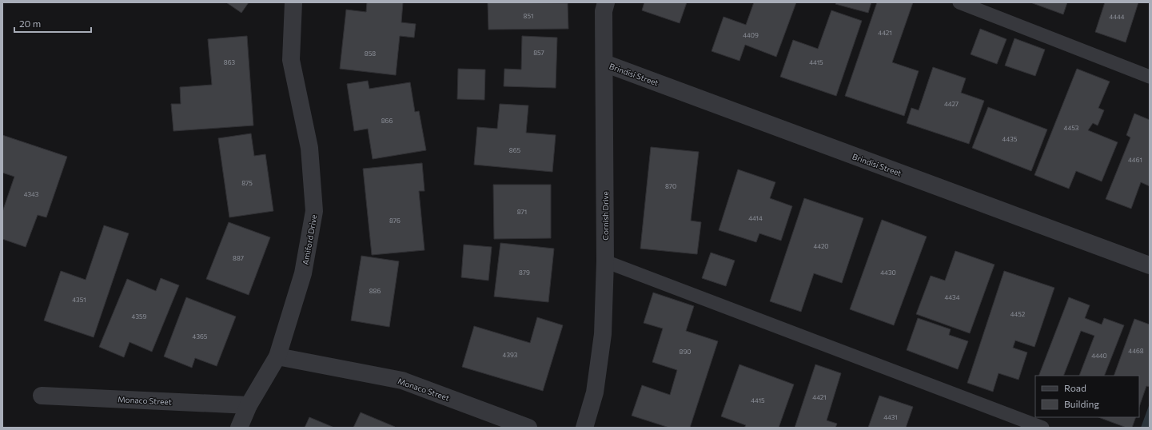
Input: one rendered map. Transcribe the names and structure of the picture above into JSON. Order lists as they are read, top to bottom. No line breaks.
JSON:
{"streets":{"street":["Brindisi Street","Cornish Drive","Amiford Drive","Monaco Street"]},"crossings":[["Brindisi Street","Cornish Drive"],["Amiford Drive","Monaco Street"]],"house_numbers":["851","4444","4421","4409","857","858","863","4415","4427","866","4453","4435","865","4461","875","870","4343","871","4414","876","4420","887","879","4430","886","4434","4351","4452","4359","4365","4468","890","4393","4440","4421","4415","4431"],"legend":["Road","Building"],"scale_bar":"20 m"}
